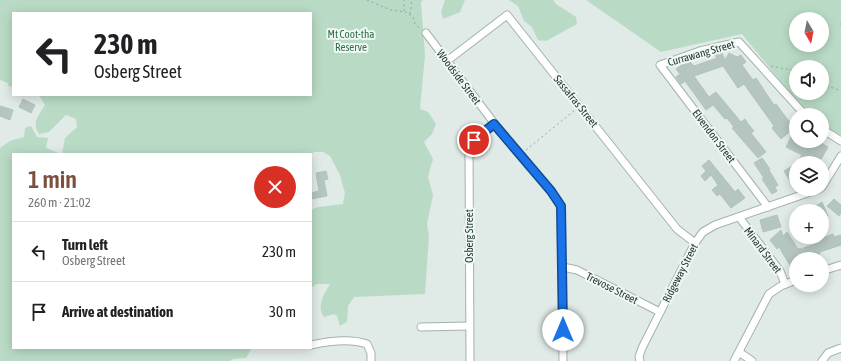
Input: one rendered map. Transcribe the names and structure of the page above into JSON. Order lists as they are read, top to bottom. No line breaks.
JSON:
{"streets":{"street":["Currawang Street","Woodside Street","Sassafras Street","Elvendon Street","Osberg Street","Minard Street","Ridgeway Street","Trevose Street"]},"crossings":[["Currawang Street","Elvendon Street"],["Woodside Street","Sassafras Street"],["Woodside Street","Osberg Street"],["Woodside Street","Trevose Street"],["Sassafras Street","Ridgeway Street"],["Elvendon Street","Ridgeway Street"],["Minard Street","Ridgeway Street"],["Ridgeway Street","Trevose Street"]],"parks":["Mt Coot-tha Reserve"],"north":"bottom","page":{"map_buttons":["+","−"],"turn":["230 m","Osberg Street"],"heading":["1 min","260 m · 21:02"],"list":[{"name":"Turn left","note":"Osberg Street","value":"230 m"},{"name":"Arrive at destination","value":"30 m"}]}}
